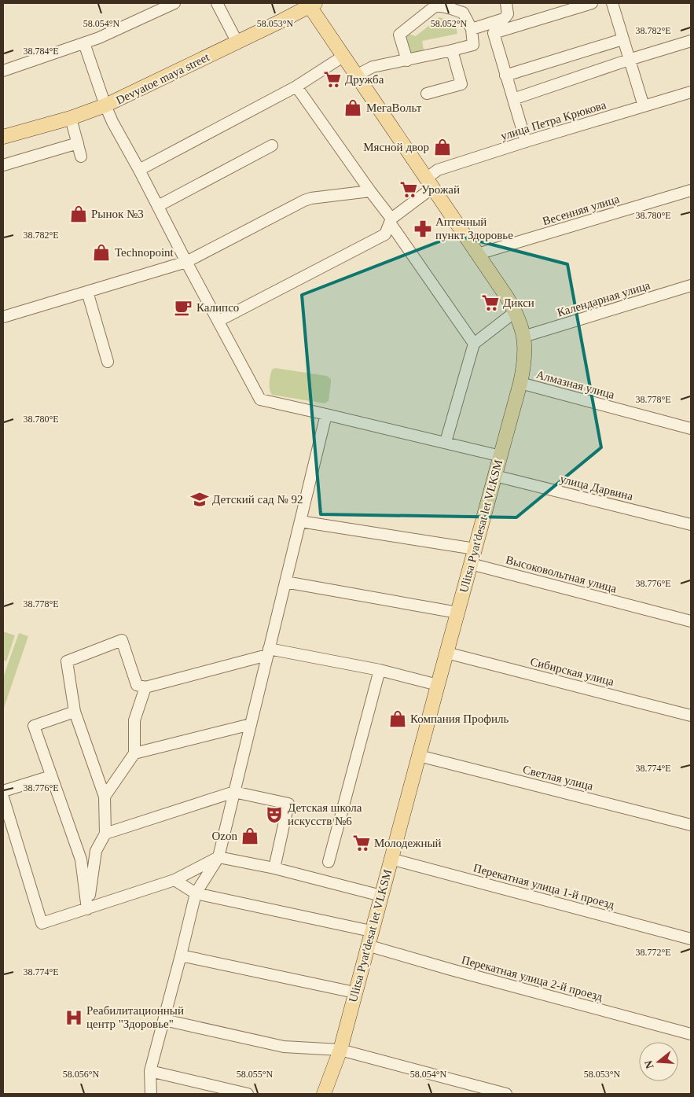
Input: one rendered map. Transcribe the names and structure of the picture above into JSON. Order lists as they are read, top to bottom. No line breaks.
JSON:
{"streets":{"main road":["Devyatoe maya street","Ulitsa Pyat'desat let VLKSM"],"street":["улица Петра Крюкова","Весенняя улица","Календарная улица","Алмазная улица","улица Дарвина","Высоковольтная улица","Сибирская улица","Светлая улица","Перекатная улица 1-й проезд","Перекатная улица 2-й проезд"]},"crossings":[["Devyatoe maya street","Ulitsa Pyat'desat let VLKSM"],["улица Петра Крюкова","Ulitsa Pyat'desat let VLKSM"],["Весенняя улица","Ulitsa Pyat'desat let VLKSM"],["Календарная улица","Ulitsa Pyat'desat let VLKSM"],["Алмазная улица","Ulitsa Pyat'desat let VLKSM"],["улица Дарвина","Ulitsa Pyat'desat let VLKSM"],["Ulitsa Pyat'desat let VLKSM","Высоковольтная улица"],["Ulitsa Pyat'desat let VLKSM","Сибирская улица"],["Ulitsa Pyat'desat let VLKSM","Светлая улица"],["Ulitsa Pyat'desat let VLKSM","Перекатная улица 1-й проезд"],["Ulitsa Pyat'desat let VLKSM","Перекатная улица 2-й проезд"]],"places":{"supermarket":["Дружба","Урожай","Дикси","Молодежный"],"shop":["МегаВольт","Мясной двор","Рынок №3","Technopoint","Компания Профиль","Ozon"],"pharmacy":["Аптечный пункт Здоровье"],"cafe":["Калипсо"],"school or university":["Детский сад № 92"],"theatre":["Детская школа искусств №6"],"hospital":["Реабилитационный центр \"Здоровье\""]},"north":"left","coordinates":["58.054°N","58.053°N","58.052°N","38.782°E","38.784°E","38.780°E","38.778°E","38.776°E","38.774°E","38.772°E","58.056°N","58.055°N"]}
